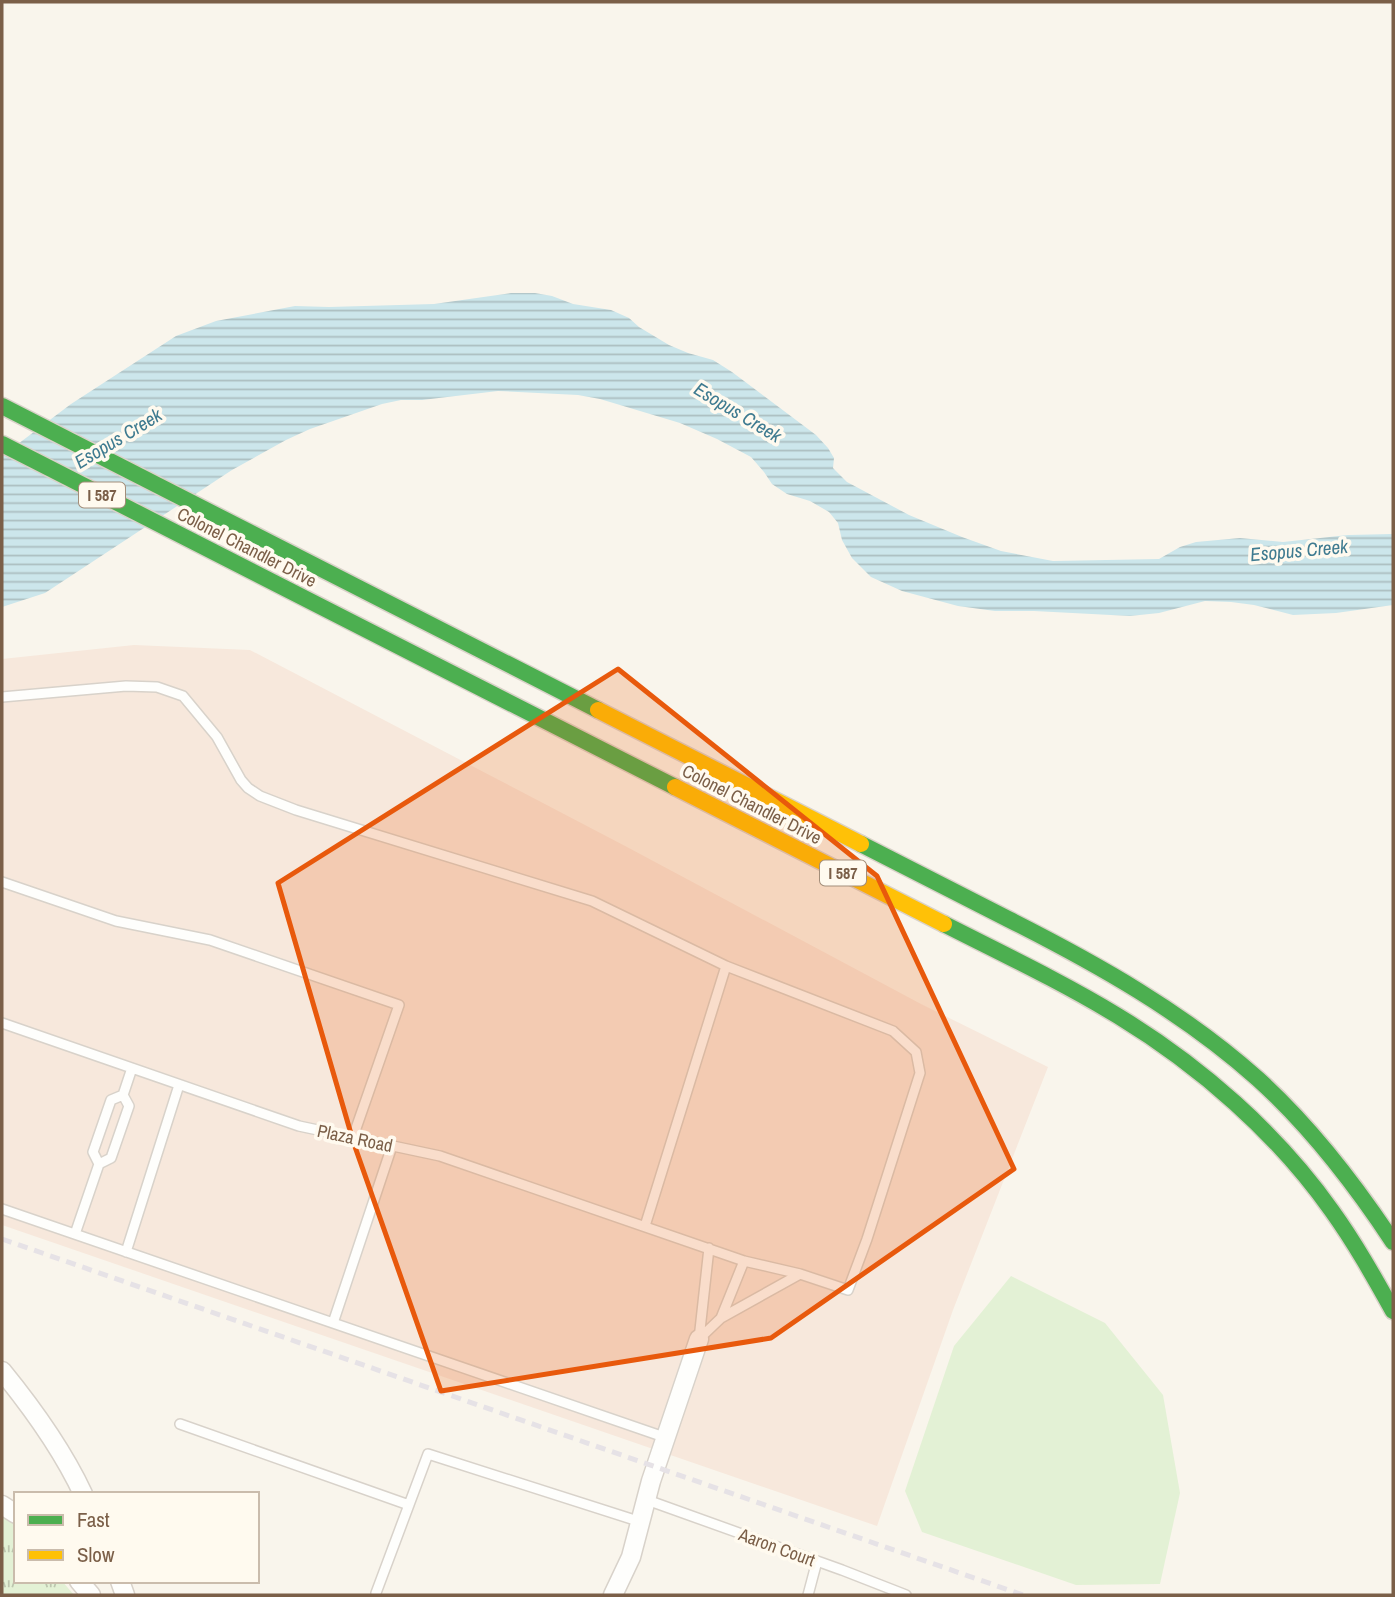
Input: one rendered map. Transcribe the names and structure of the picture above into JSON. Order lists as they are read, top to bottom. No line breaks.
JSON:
{"streets":{"highway":["I 587","Colonel Chandler Drive"],"lane":["Plaza Road","Aaron Court"]},"water":["Esopus Creek"],"legend":["Fast","Slow"]}
